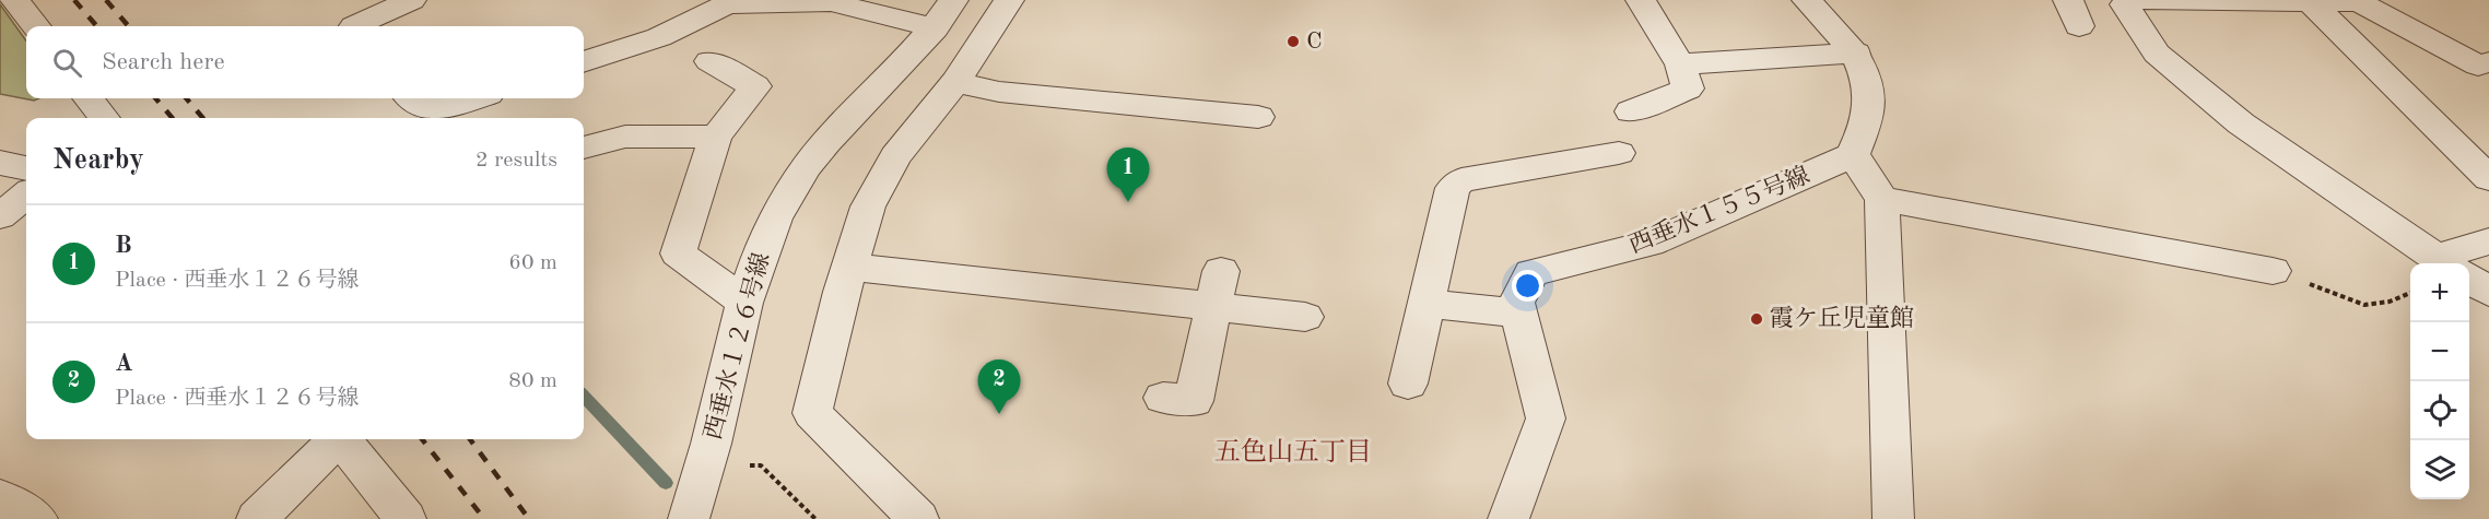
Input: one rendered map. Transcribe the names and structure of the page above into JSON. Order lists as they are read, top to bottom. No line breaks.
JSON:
{"streets":{"street":["西垂水１５５号線","西垂水１２６号線"]},"districts":["五色山五丁目"],"places":["C","霞ケ丘児童館"],"page":{"search":"Search here","heading":["Nearby","2 results"],"pins":["1","2"],"list":[{"mark":"1","name":"B","note":"Place · 西垂水１２６号線","value":"60 m"},{"mark":"2","name":"A","note":"Place · 西垂水１２６号線","value":"80 m"}],"map_buttons":["+","−"]}}
